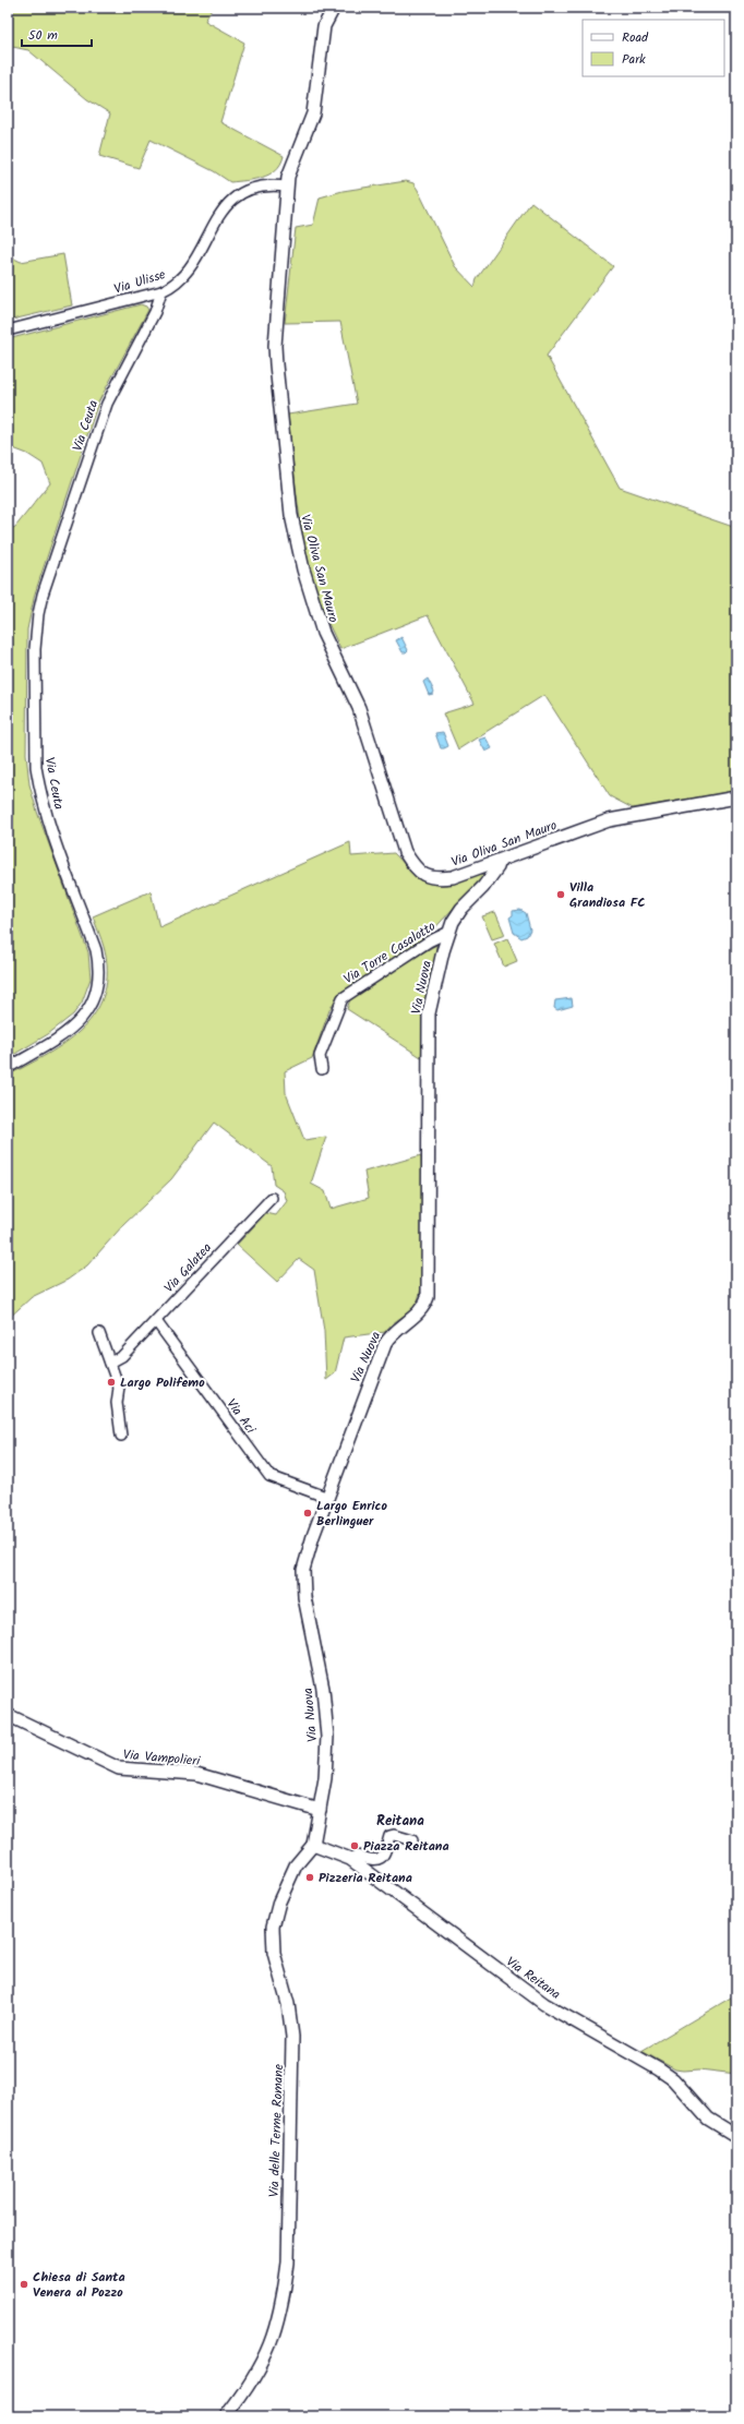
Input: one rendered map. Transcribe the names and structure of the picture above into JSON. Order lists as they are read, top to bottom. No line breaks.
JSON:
{"streets":{"street":["Via Ulisse","Via Ceuta","Via Oliva San Mauro","Via Torre Casalotto","Via Nuova","Via Galatea","Via Aci","Via Vampolieri","Via Reitana","Via delle Terme Romane"]},"crossings":[["Via Ulisse","Via Ceuta"],["Via Ulisse","Via Oliva San Mauro"],["Via Oliva San Mauro","Via Nuova"],["Via Torre Casalotto","Via Nuova"],["Via Nuova","Via Aci"],["Via Nuova","Via Vampolieri"],["Via Nuova","Via Reitana"],["Via Nuova","Via delle Terme Romane"],["Via Galatea","Via Aci"],["Via Reitana","Via delle Terme Romane"]],"districts":["Reitana"],"places":["Villa Grandiosa FC","Largo Polifemo","Largo Enrico Berlinguer","Piazza Reitana","Pizzeria Reitana","Chiesa di Santa Venera al Pozzo"],"legend":["Road","Park"],"scale_bar":"50 m"}
